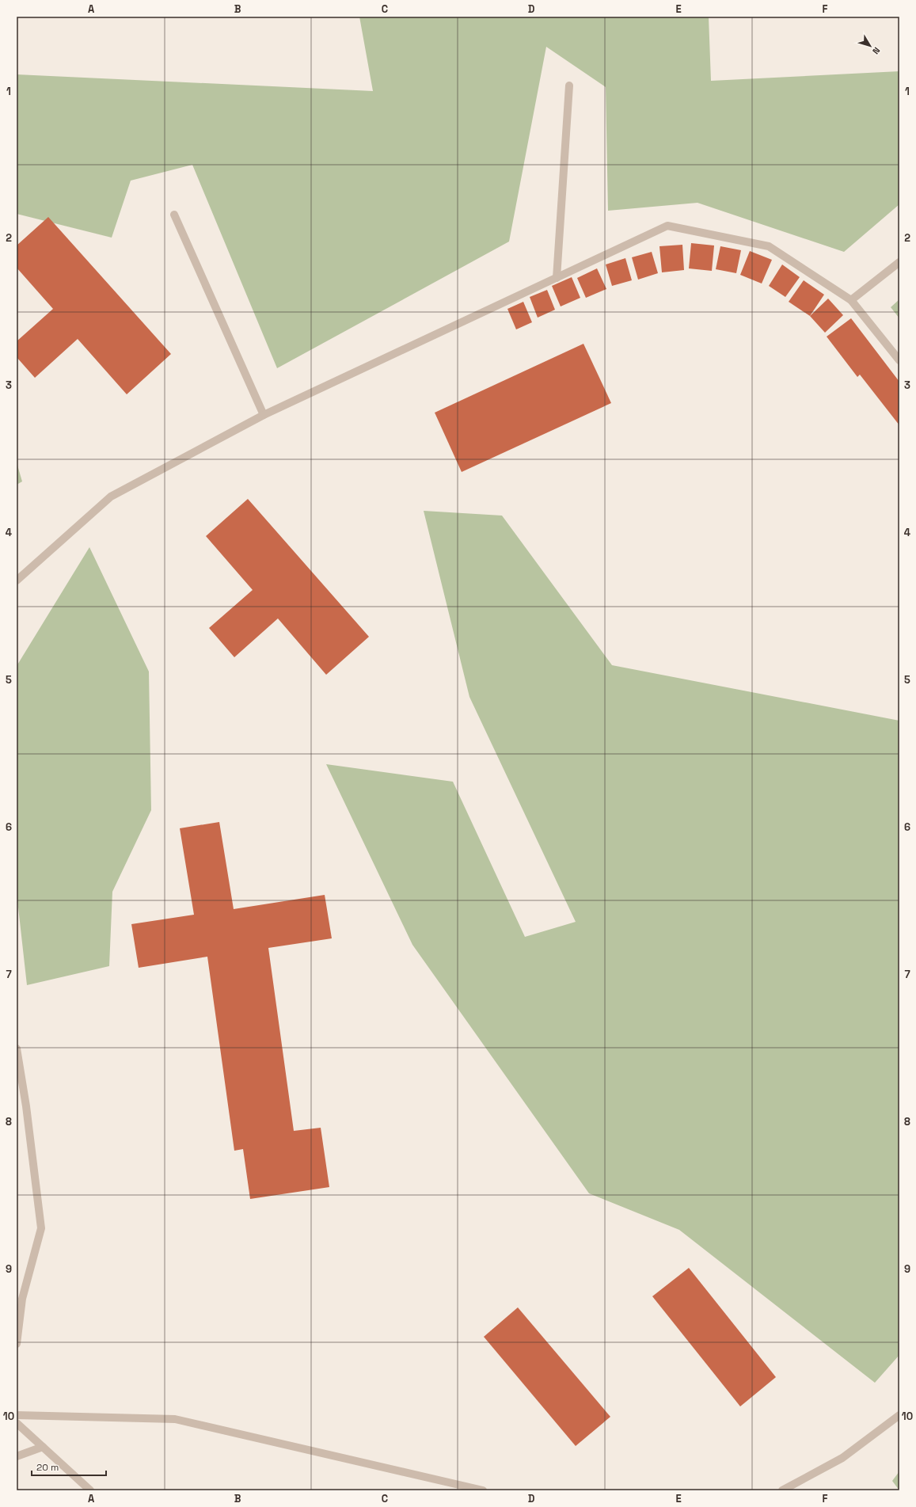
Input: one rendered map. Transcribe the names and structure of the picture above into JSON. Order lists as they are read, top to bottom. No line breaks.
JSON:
{"scale_bar":"20 m","north":"bottom right","grid":{"columns":["A","B","C","D","E","F"],"rows":["1","2","3","4","5","6","7","8","9","10"]}}
